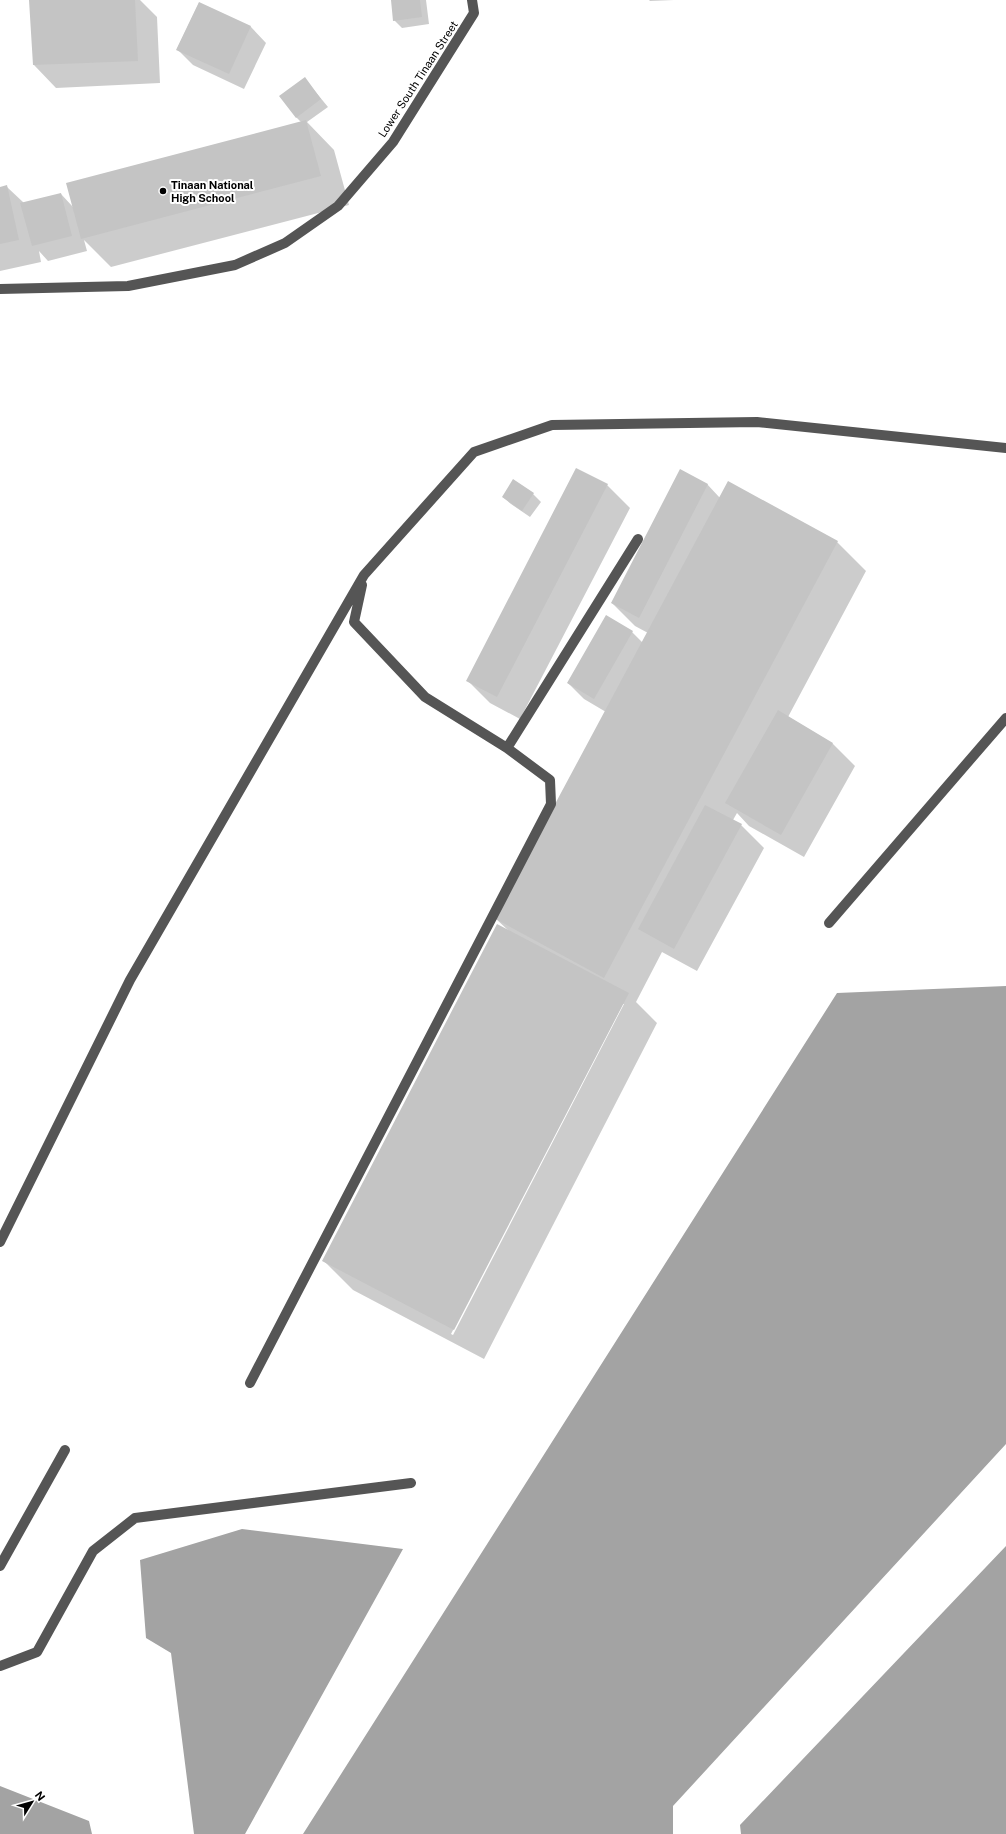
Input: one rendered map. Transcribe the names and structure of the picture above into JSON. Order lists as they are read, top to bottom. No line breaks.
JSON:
{"streets":{"street":["Lower South Tinaan Street"]},"places":["Tinaan National High School"],"north":"top right"}
